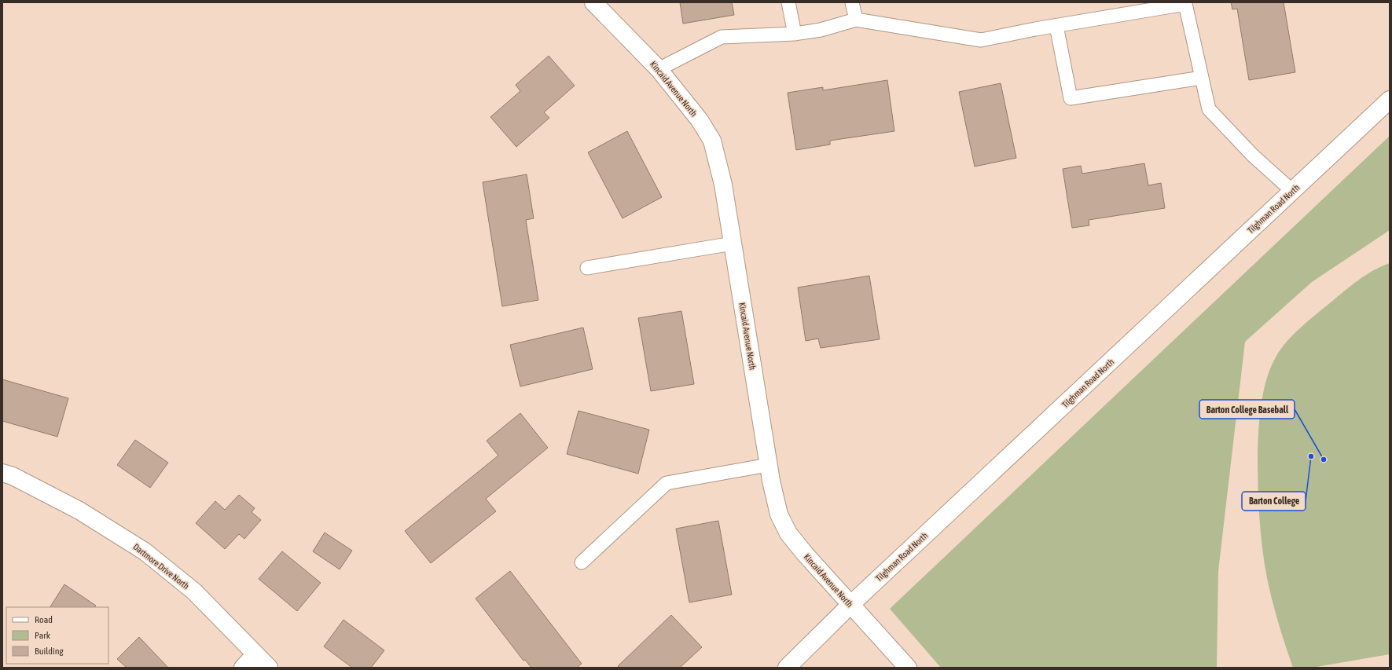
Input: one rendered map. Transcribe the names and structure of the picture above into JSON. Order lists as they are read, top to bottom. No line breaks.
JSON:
{"streets":{"street":["Kincaid Avenue North","Tilghman Road North","Dartmore Drive North"]},"crossings":[["Kincaid Avenue North","Tilghman Road North"]],"places":["Barton College","Barton College Baseball"],"legend":["Road","Park","Building"]}
